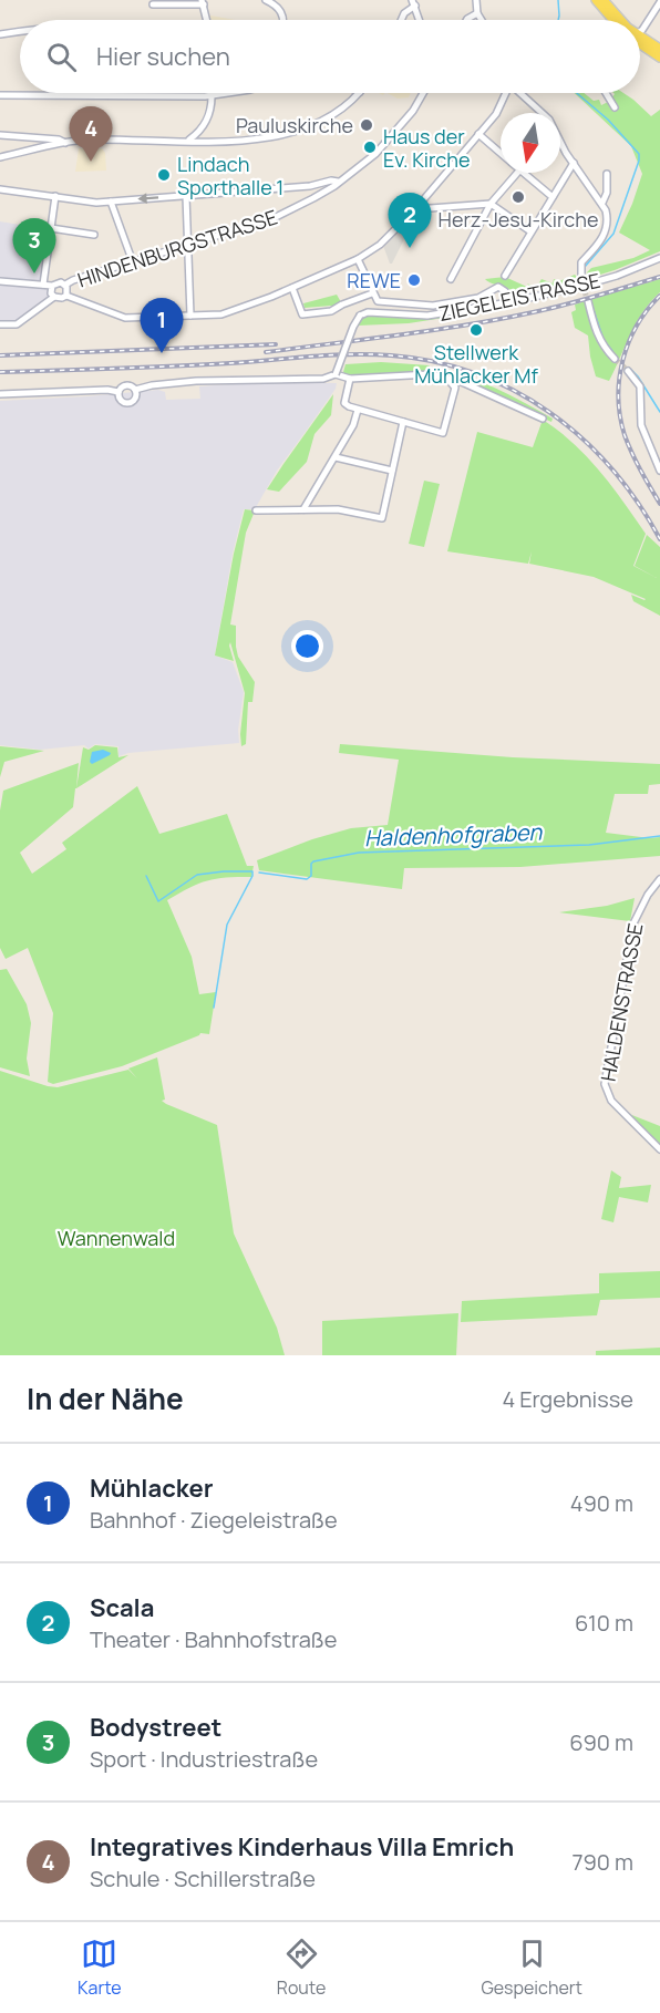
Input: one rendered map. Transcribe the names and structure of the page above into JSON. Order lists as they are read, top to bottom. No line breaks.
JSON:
{"streets":{"street":["HINDENBURGSTRASSE","ZIEGELEISTRASSE","HALDENSTRASSE"]},"water":["Haldenhofgraben"],"parks":["Wannenwald"],"places":["Pauluskirche","Haus der Ev. Kirche","Lindach Sporthalle 1","Herz-Jesu-Kirche","REWE","Stellwerk Mühlacker Mf"],"north":"bottom","page":{"search":"Hier suchen","pins":["4","2","3","1"],"heading":["In der Nähe","4 Ergebnisse"],"list":[{"mark":"1","name":"Mühlacker","note":"Bahnhof · Ziegeleistraße","value":"490 m"},{"mark":"2","name":"Scala","note":"Theater · Bahnhofstraße","value":"610 m"},{"mark":"3","name":"Bodystreet","note":"Sport · Industriestraße","value":"690 m"},{"mark":"4","name":"Integratives Kinderhaus Villa Emrich","note":"Schule · Schillerstraße","value":"790 m"}],"nav":["Karte","Route","Gespeichert"]}}
